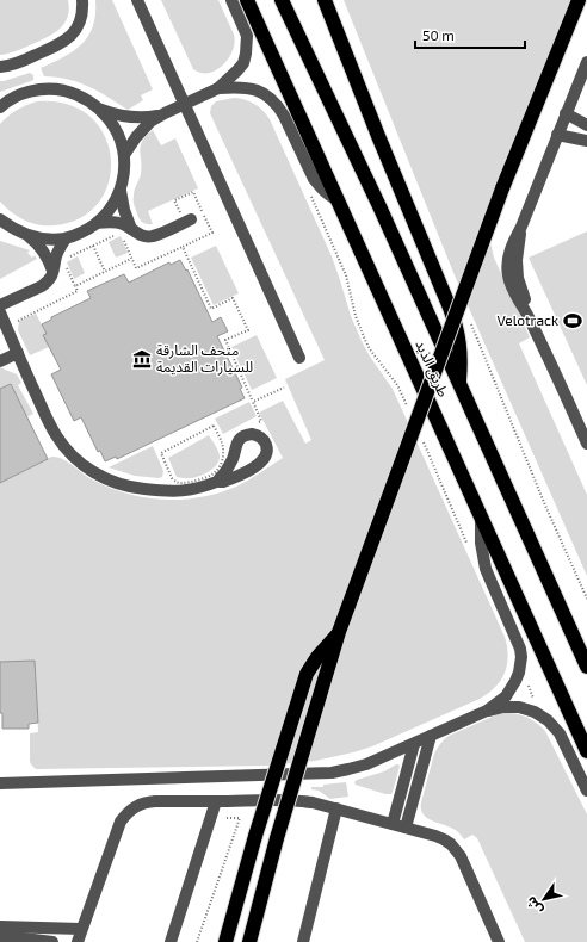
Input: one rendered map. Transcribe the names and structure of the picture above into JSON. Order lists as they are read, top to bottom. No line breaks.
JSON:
{"streets":{"highway":["طريق الذيد"]},"places":{"sports":["Velotrack"],"museum":["متحف الشارقة للسيارات القديمة"]},"scale_bar":"50 m","north":"bottom left"}
